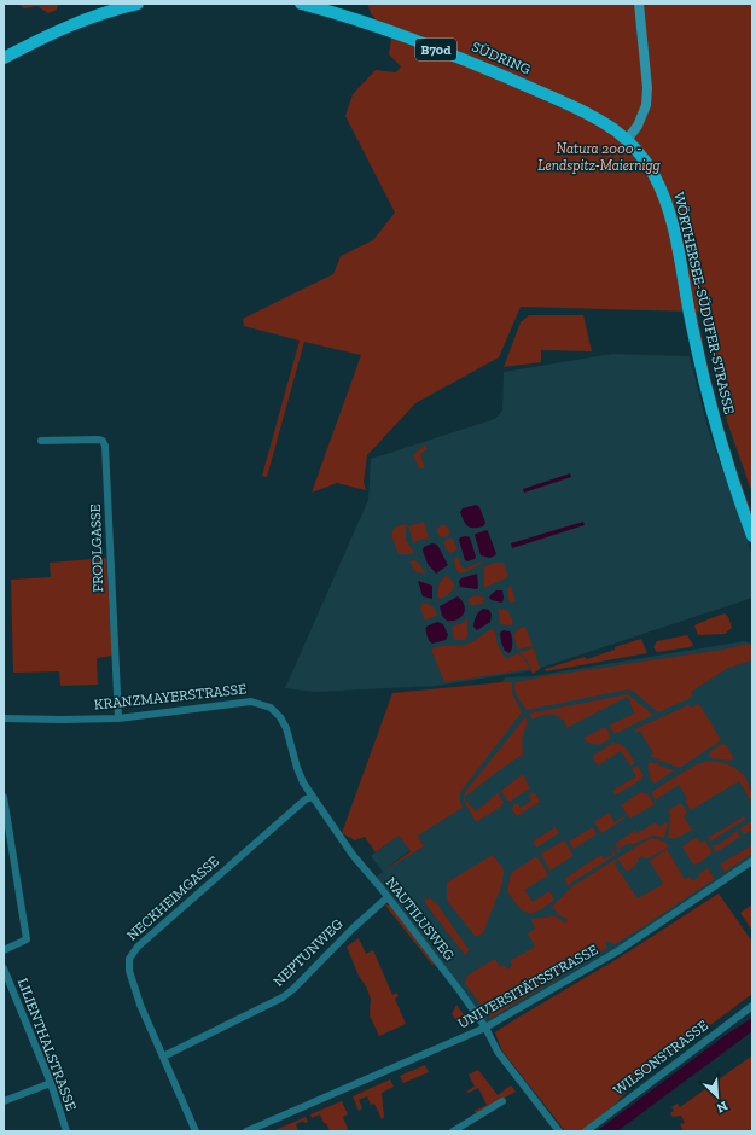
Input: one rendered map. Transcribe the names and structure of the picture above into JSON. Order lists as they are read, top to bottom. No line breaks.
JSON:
{"streets":{"main road":["B70d","SÜDRING","WÖRTHERSEE-SÜDUFER-STRASSE"],"street":["FRODLGASSE","KRANZMAYERSTRASSE","NECKHEIMGASSE","NAUTILUSWEG","NEPTUNWEG","UNIVERSITÄTSSTRASSE","LILIENTHALSTRASSE","WILSONSTRASSE"]},"crossings":[["SÜDRING","WÖRTHERSEE-SÜDUFER-STRASSE"],["FRODLGASSE","KRANZMAYERSTRASSE"],["KRANZMAYERSTRASSE","NAUTILUSWEG"],["NECKHEIMGASSE","NAUTILUSWEG"],["NECKHEIMGASSE","NEPTUNWEG"],["NAUTILUSWEG","NEPTUNWEG"],["NAUTILUSWEG","UNIVERSITÄTSSTRASSE"]],"parks":["Natura 2000 - Lendspitz-Maiernigg"],"north":"bottom right"}
